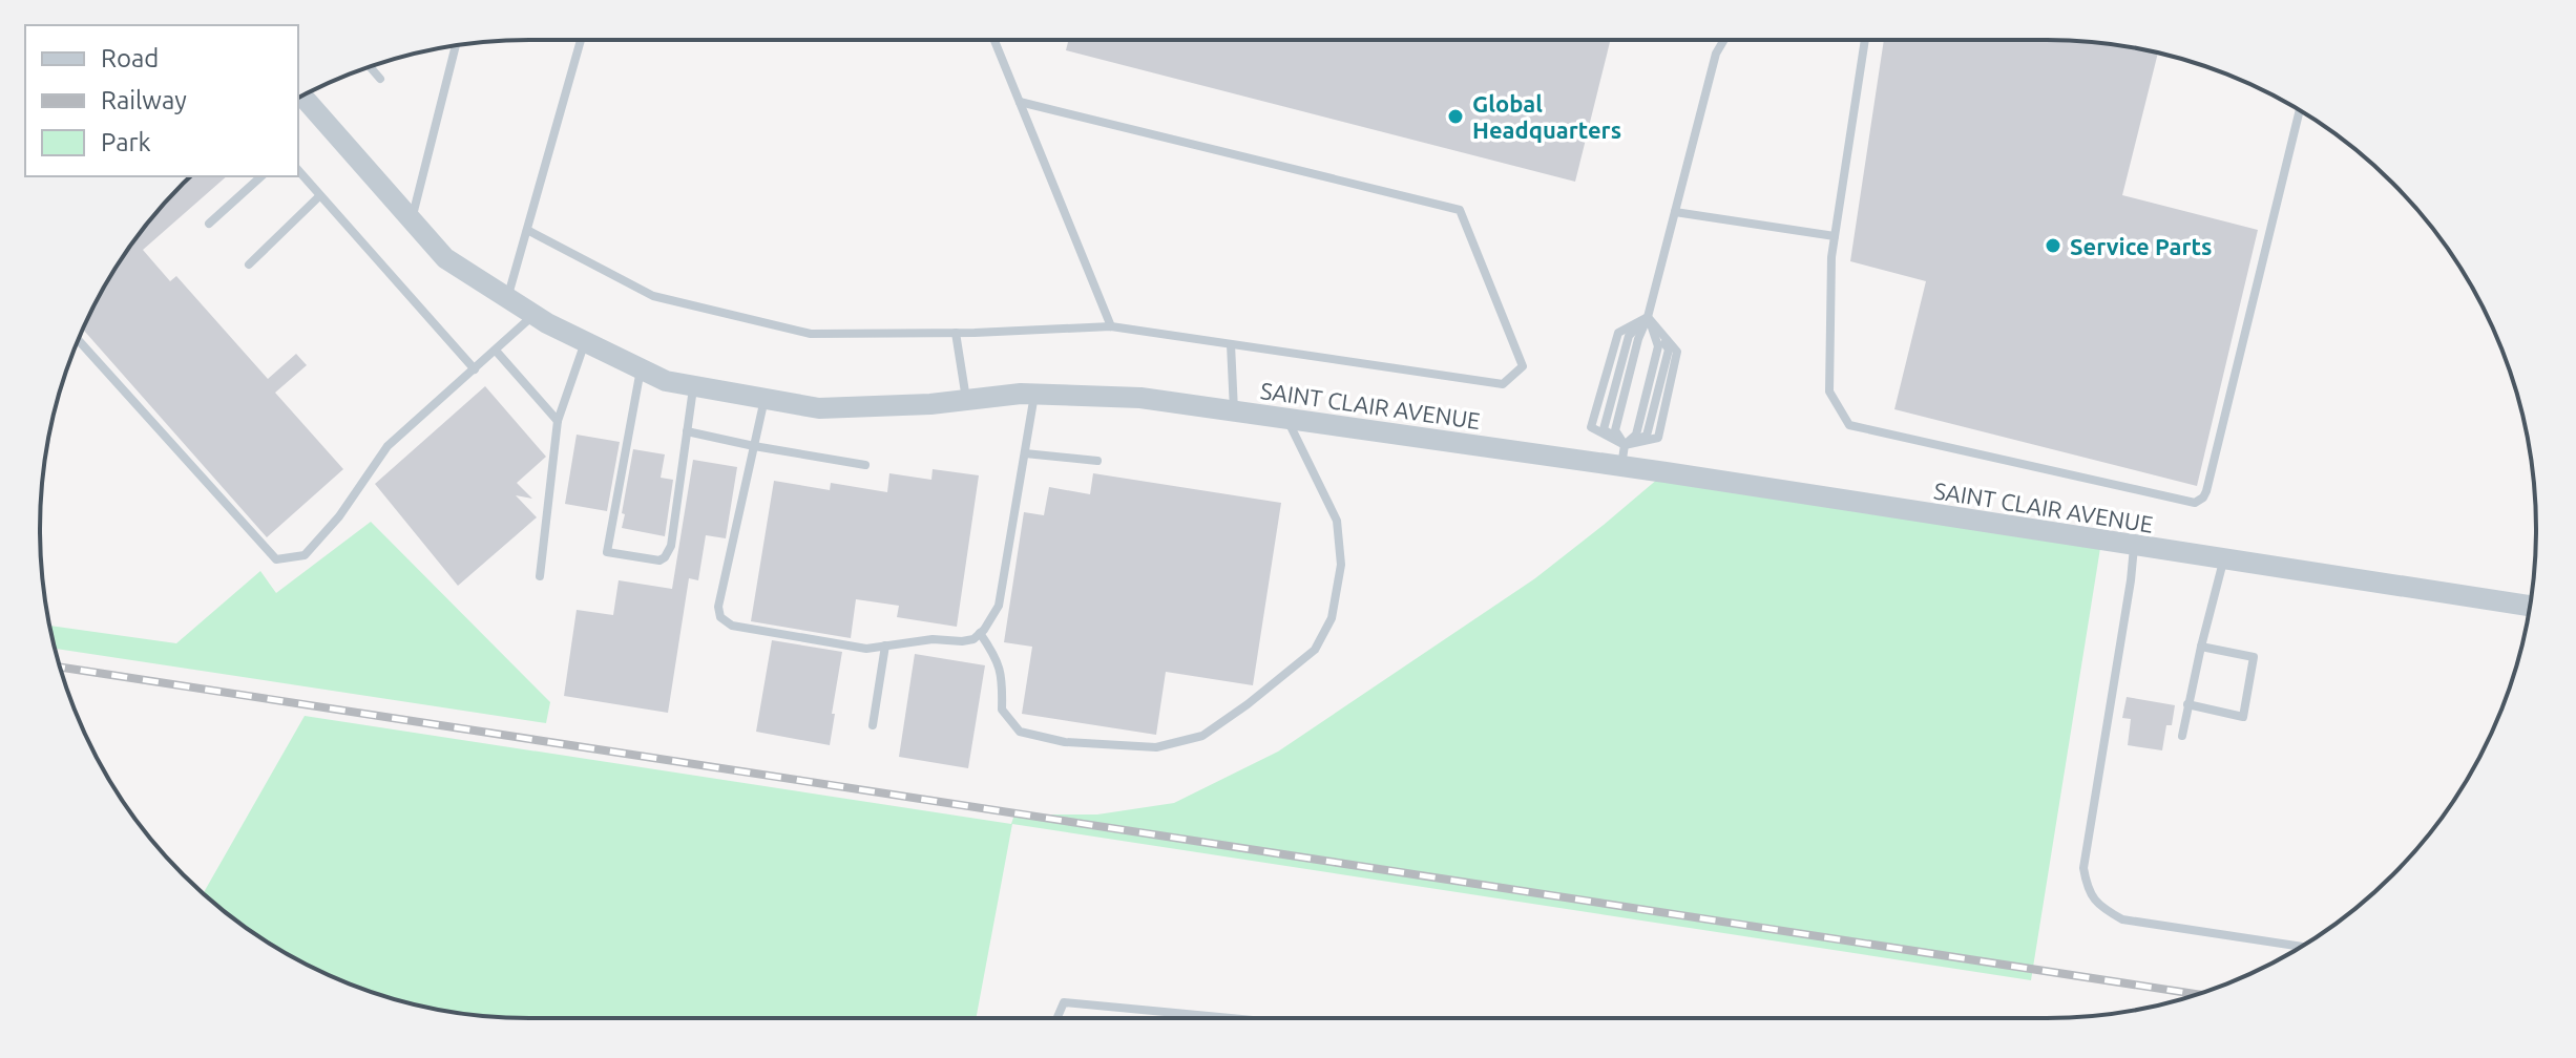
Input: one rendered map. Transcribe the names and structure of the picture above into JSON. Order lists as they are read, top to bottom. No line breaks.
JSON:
{"streets":{"street":["SAINT CLAIR AVENUE"]},"places":["Global Headquarters","Service Parts"],"legend":["Road","Railway","Park"]}
